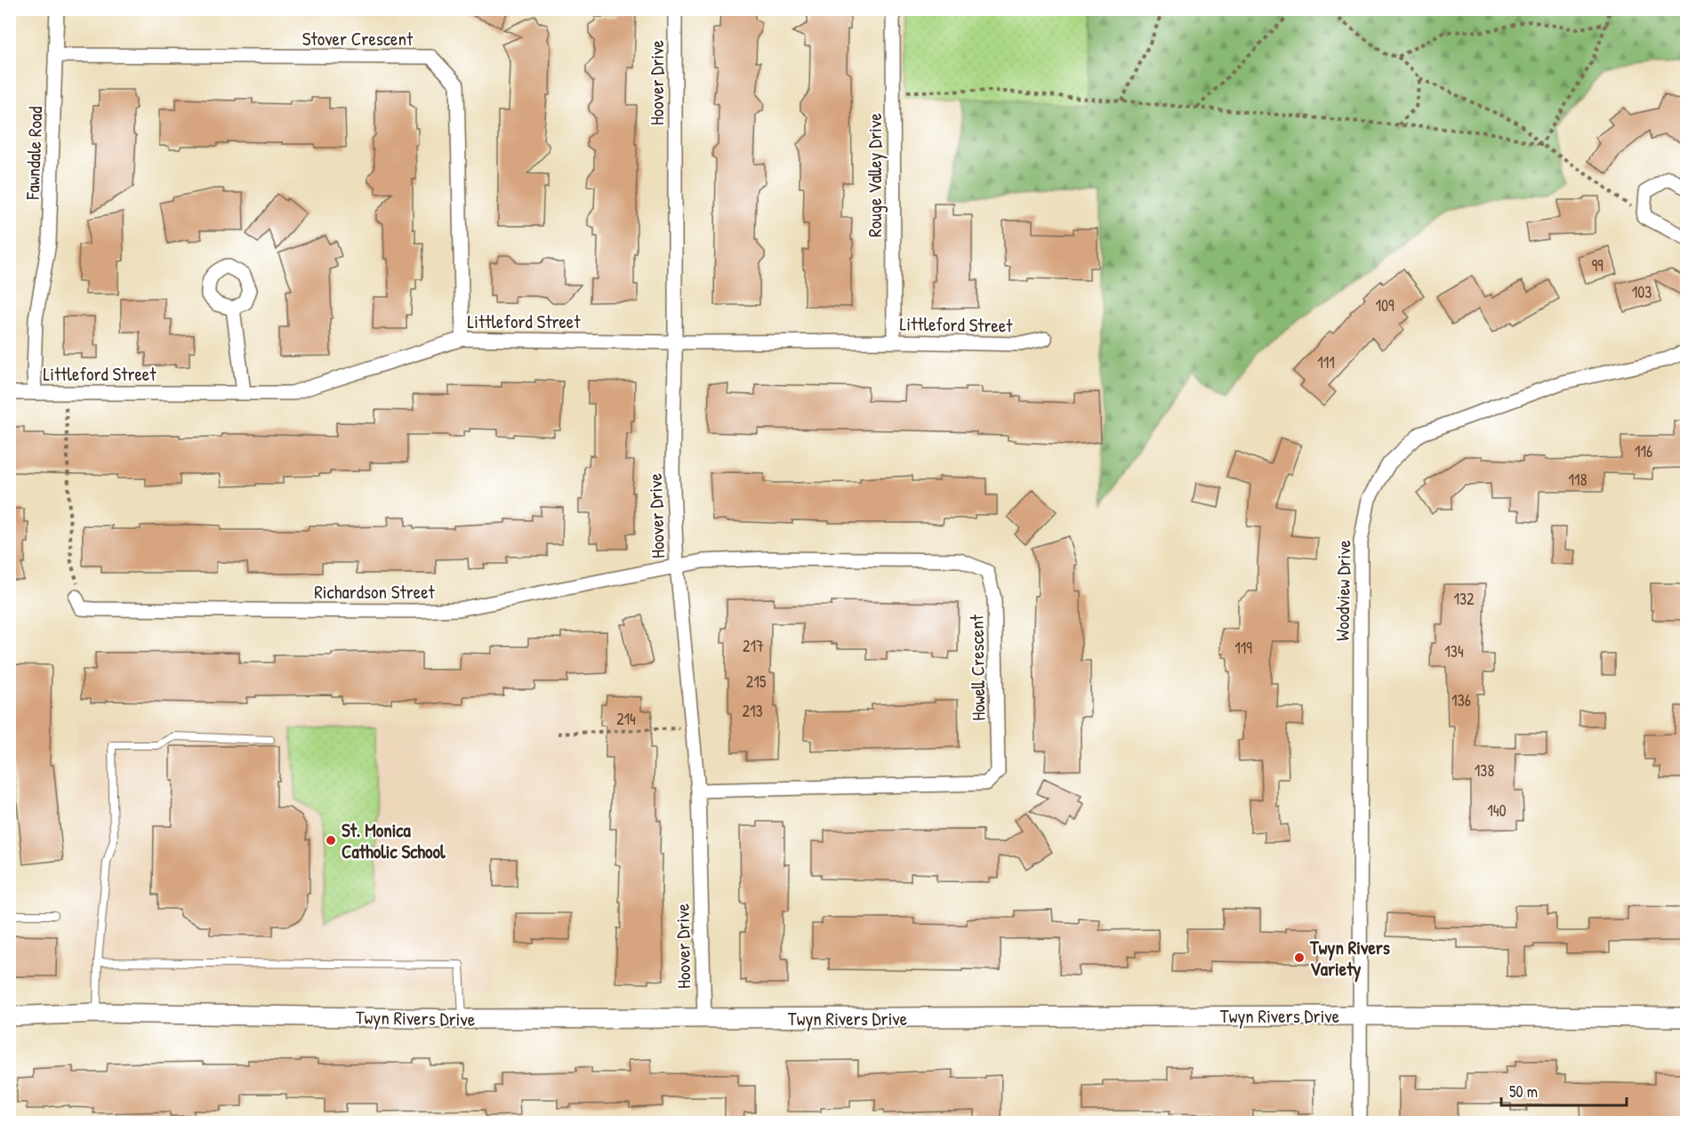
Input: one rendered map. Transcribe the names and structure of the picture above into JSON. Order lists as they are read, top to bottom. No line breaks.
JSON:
{"streets":{"street":["Stover Crescent","Hoover Drive","Fawndale Road","Rouge Valley Drive","Littleford Street","Woodview Drive","Richardson Street","Howell Crescent","Twyn Rivers Drive"]},"crossings":[["Stover Crescent","Fawndale Road"],["Stover Crescent","Littleford Street"],["Hoover Drive","Littleford Street"],["Hoover Drive","Richardson Street"],["Hoover Drive","Howell Crescent"],["Hoover Drive","Twyn Rivers Drive"],["Fawndale Road","Littleford Street"],["Rouge Valley Drive","Littleford Street"],["Woodview Drive","Twyn Rivers Drive"],["Richardson Street","Howell Crescent"]],"places":["St. Monica Catholic School","Twyn Rivers Variety"],"house_numbers":["99","103","109","111","116","118","132","217","119","134","215","136","213","214","138","140"],"scale_bar":"50 m"}
